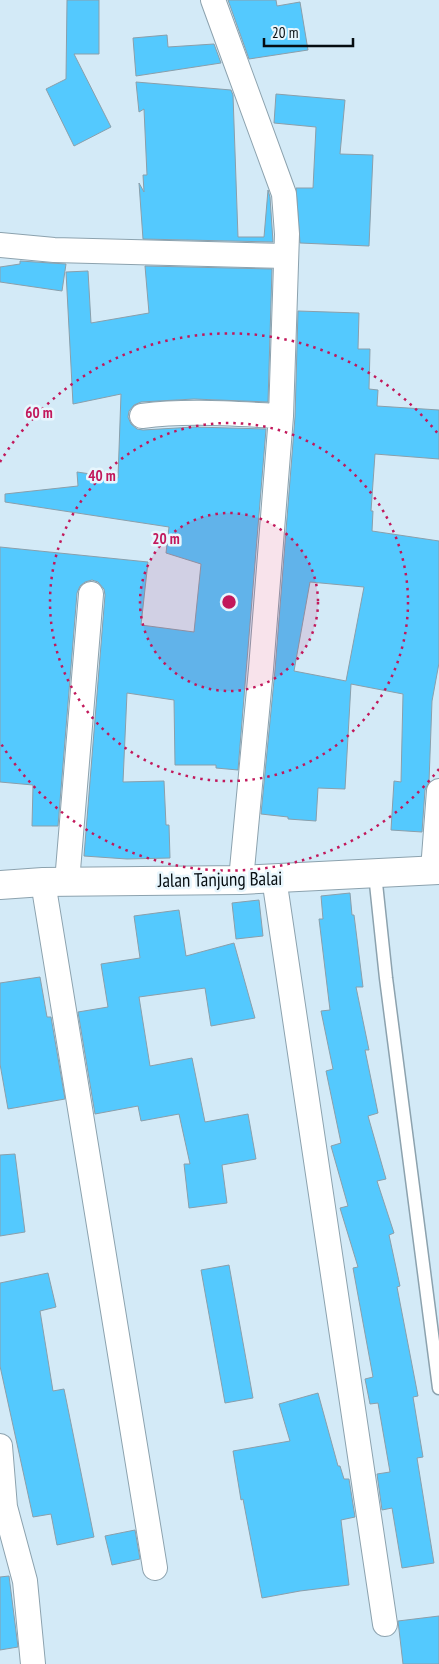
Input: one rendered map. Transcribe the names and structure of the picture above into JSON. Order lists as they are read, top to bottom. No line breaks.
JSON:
{"streets":{"street":["Jalan Tanjung Balai"]},"scale_bar":"20 m","rings":["60 m","40 m","20 m"]}
